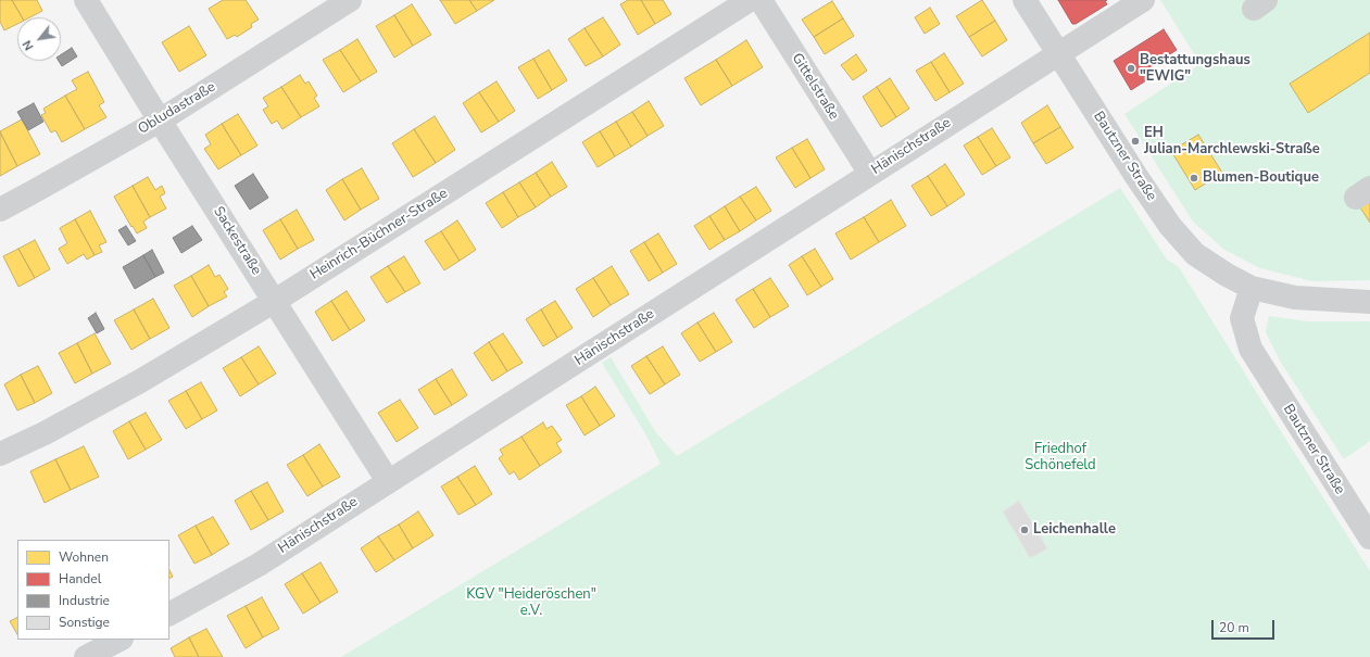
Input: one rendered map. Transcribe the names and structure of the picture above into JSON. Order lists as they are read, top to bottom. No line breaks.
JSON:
{"streets":{"street":["Gittelstraße","Obludastraße","Hänischstraße","Bautzner Straße","Heinrich-Büchner-Straße","Sackestraße"]},"crossings":[["Gittelstraße","Hänischstraße"],["Obludastraße","Sackestraße"],["Hänischstraße","Bautzner Straße"],["Hänischstraße","Sackestraße"],["Heinrich-Büchner-Straße","Sackestraße"]],"parks":["Friedhof Schönefeld","KGV \"Heideröschen\" e.V."],"places":["Bestattungshaus \"EWIG\"","EH Julian-Marchlewski-Straße","Blumen-Boutique","Leichenhalle"],"legend":["Wohnen","Handel","Industrie","Sonstige"],"scale_bar":"20 m","north":"bottom left"}
